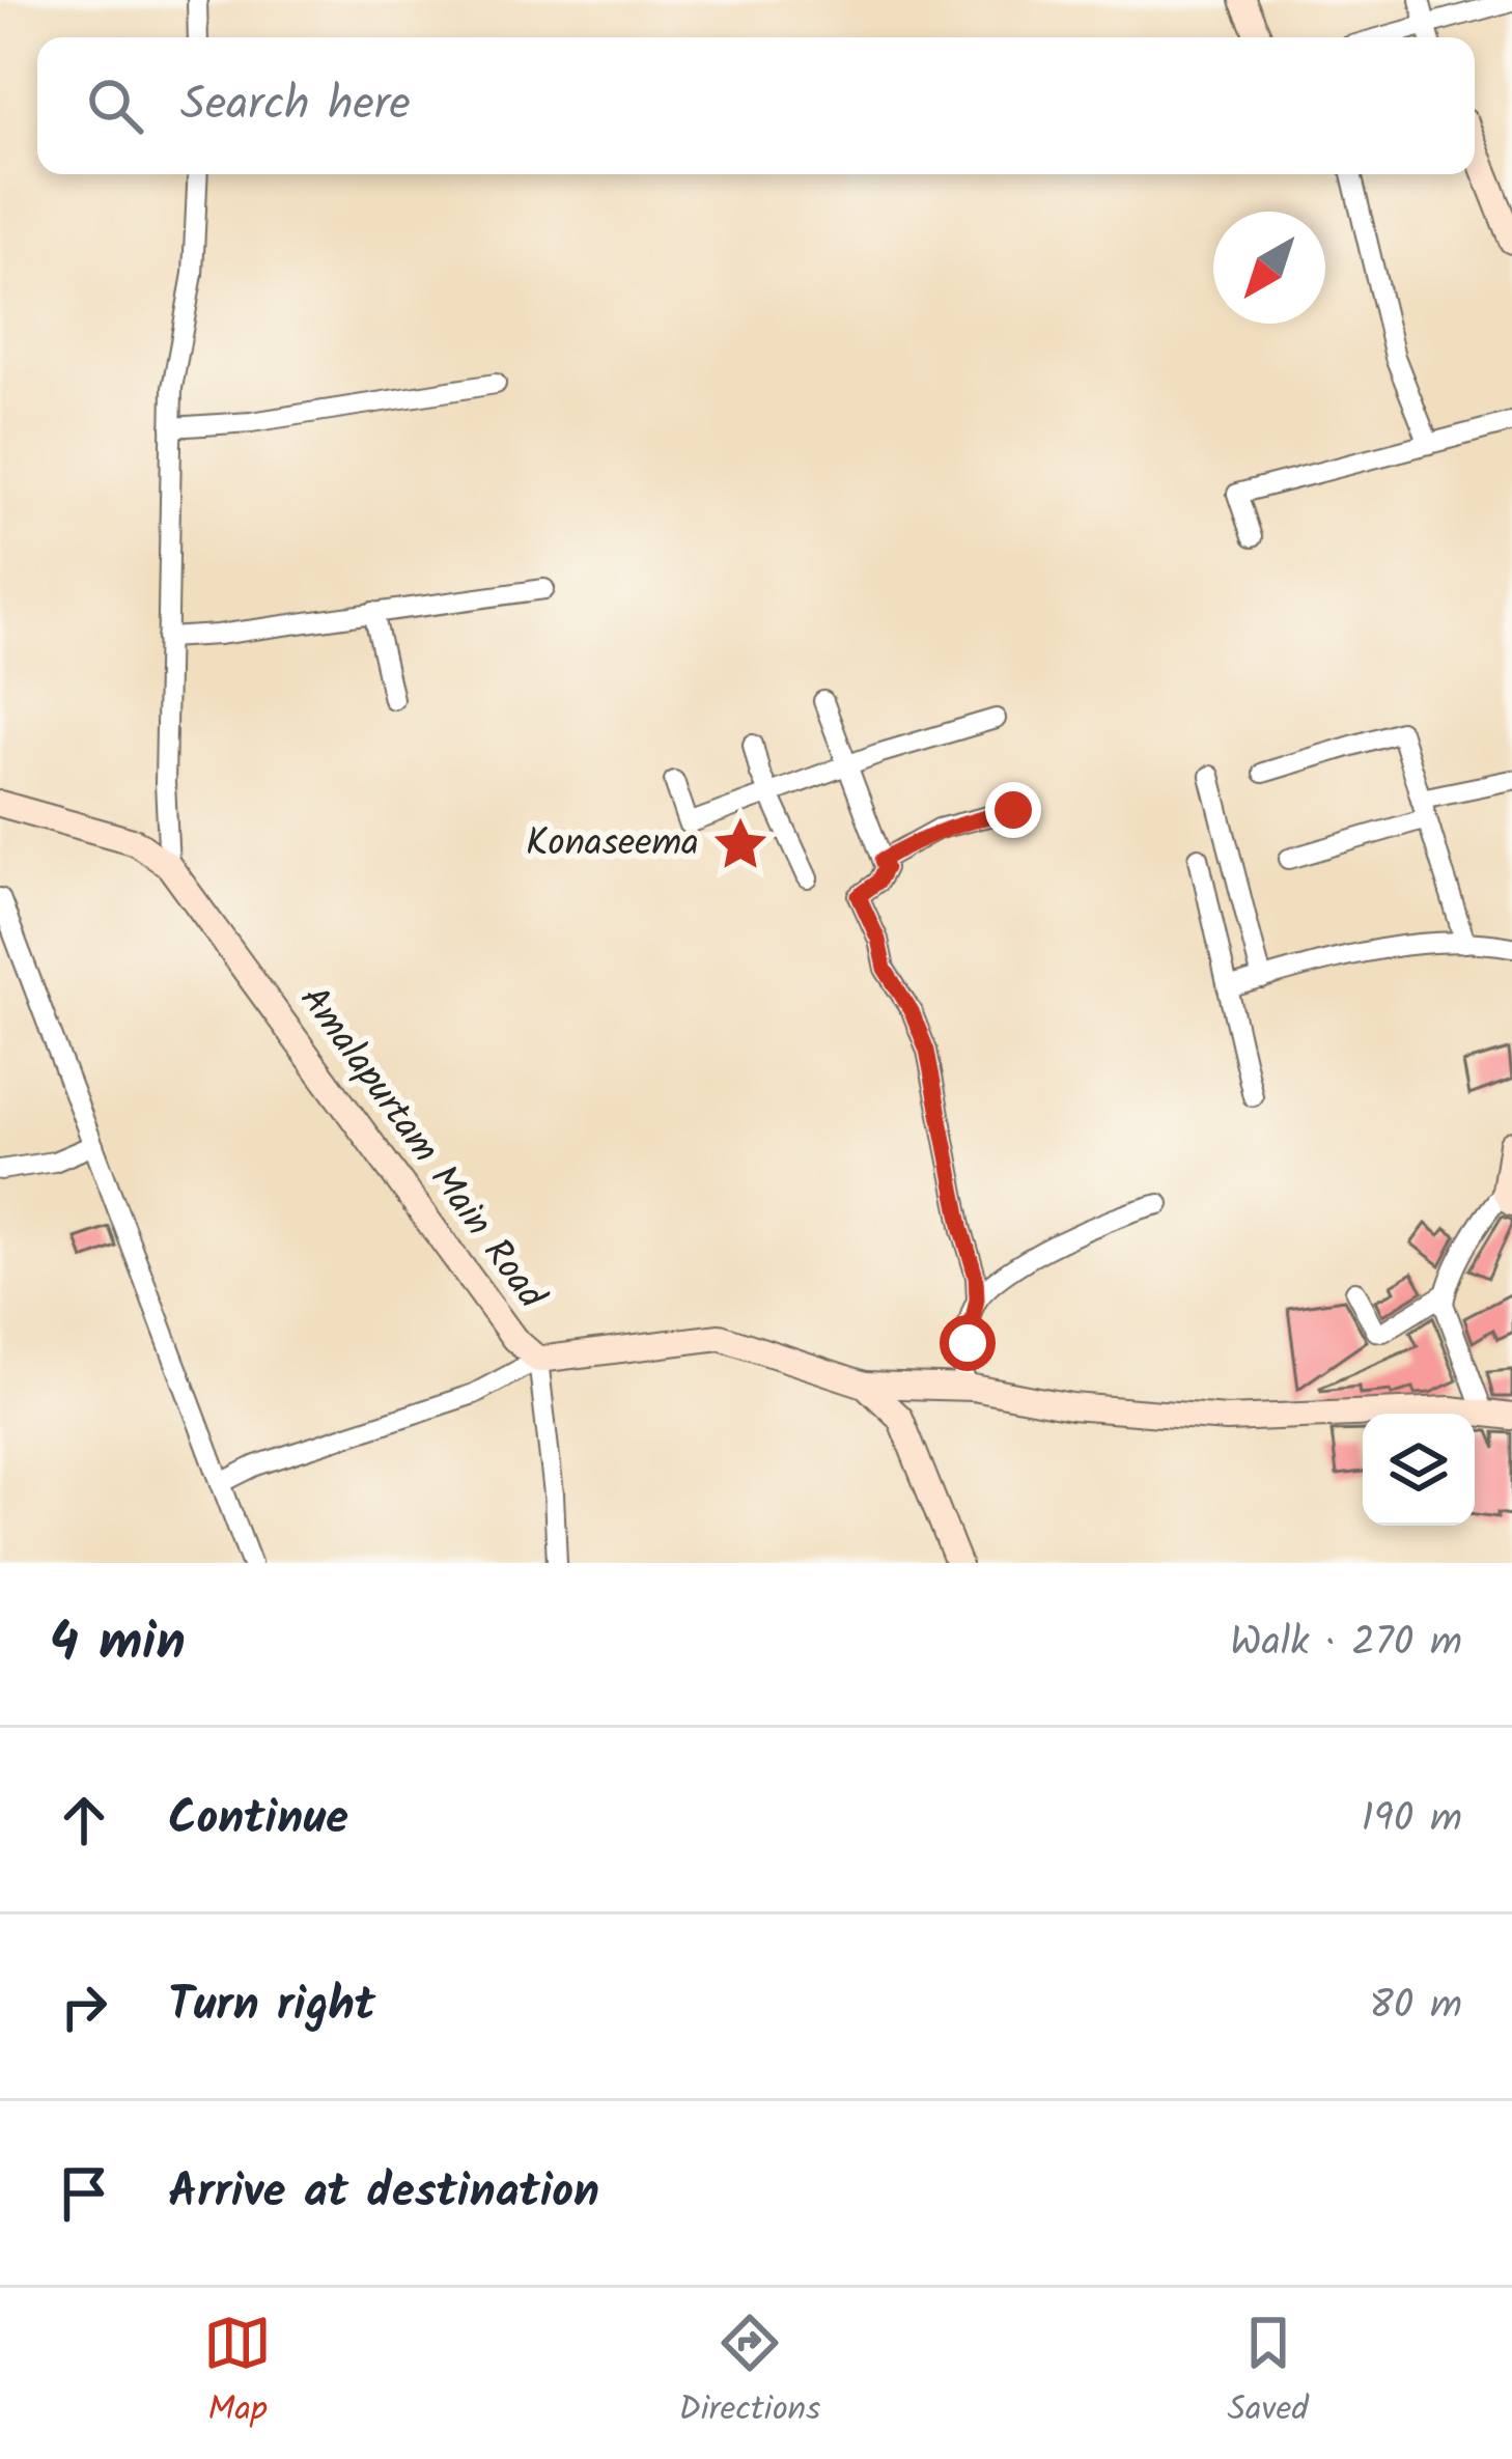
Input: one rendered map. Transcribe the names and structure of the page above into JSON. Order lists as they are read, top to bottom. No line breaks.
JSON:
{"streets":{"street":["Amalapurtam Main Road"]},"places":{"place":["Konaseema"]},"north":"bottom left","page":{"search":"Search here","heading":["4 min","Walk · 270 m"],"list":[["Continue","190 m"],["Turn right","80 m"],"Arrive at destination"],"nav":["Map","Directions","Saved"]}}
